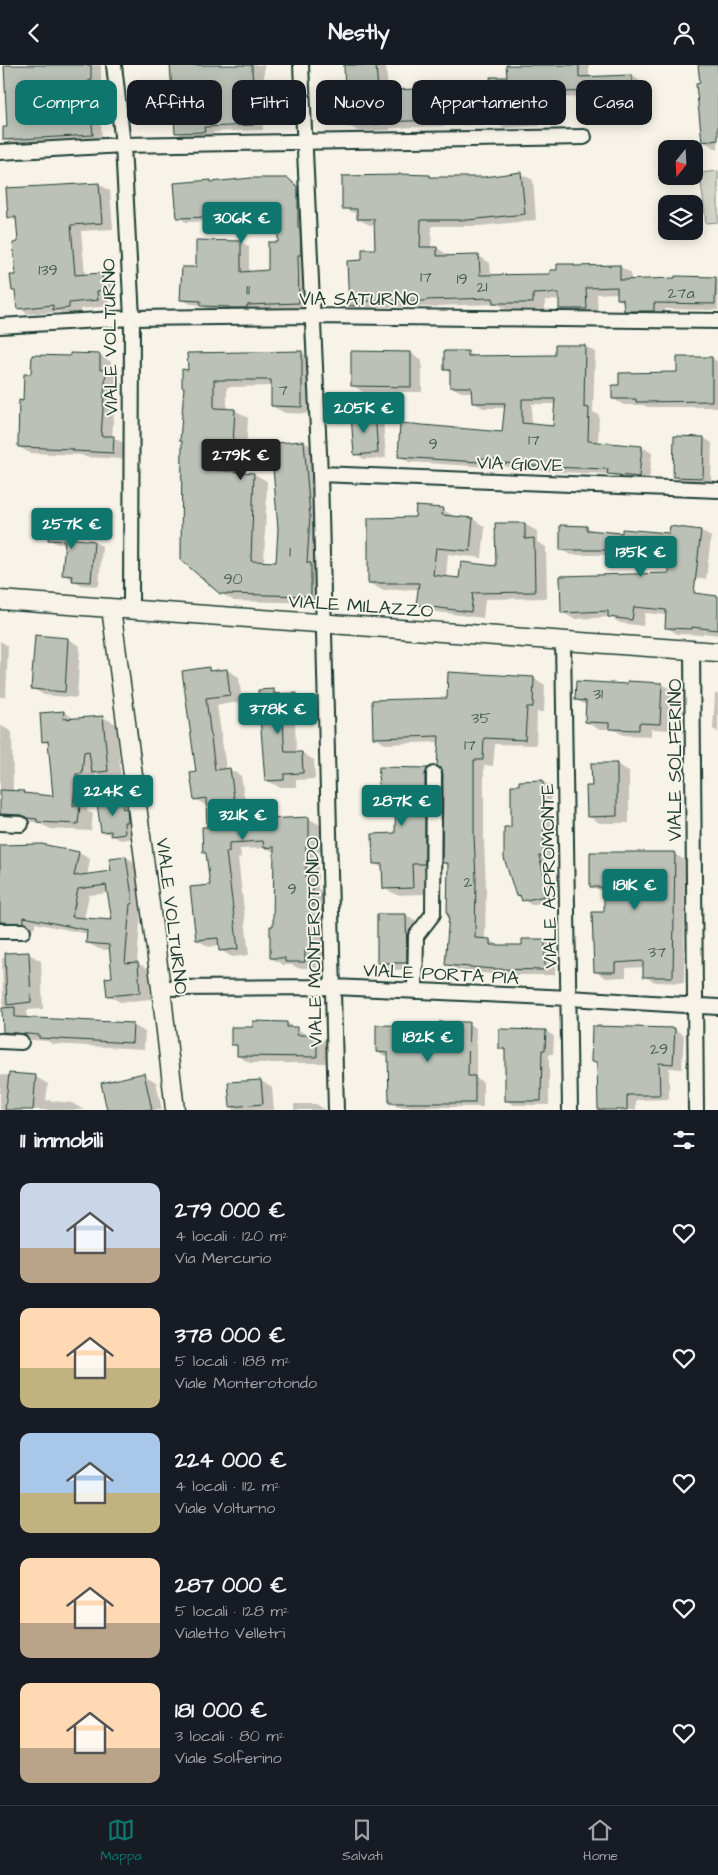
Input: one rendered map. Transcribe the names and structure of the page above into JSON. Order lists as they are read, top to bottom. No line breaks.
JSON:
{"streets":{"street":["VIA SATURNO","VIALE VOLTURNO","VIA GIOVE","VIALE MILAZZO","VIALE SOLFERINO","VIALE ASPROMONTE","VIALE MONTEROTONDO","VIALE PORTA PIA"]},"crossings":[["VIA SATURNO","VIALE VOLTURNO"],["VIA SATURNO","VIALE MONTEROTONDO"],["VIALE VOLTURNO","VIALE MILAZZO"],["VIALE VOLTURNO","VIALE PORTA PIA"],["VIA GIOVE","VIALE MONTEROTONDO"],["VIALE MILAZZO","VIALE SOLFERINO"],["VIALE MILAZZO","VIALE ASPROMONTE"],["VIALE MILAZZO","VIALE MONTEROTONDO"],["VIALE SOLFERINO","VIALE PORTA PIA"],["VIALE ASPROMONTE","VIALE PORTA PIA"],["VIALE MONTEROTONDO","VIALE PORTA PIA"]],"house_numbers":["139","17","19","21","11","27a","7","17","9","1","90","31","35","17","2","9","37","29"],"north":"bottom","page":{"header":"Nestly","chip":["Compra","Affitta","Filtri","Nuovo","Appartamento","Casa"],"price":["306K €","205K €","279K €","257K €","135K €","378K €","224K €","287K €","321K €","181K €","182K €"],"heading":"11 immobili","list":[{"name":"279 000 €","note":"4 locali · 120 m² · Via Mercurio"},{"name":"378 000 €","note":"5 locali · 188 m² · Viale Monterotondo"},{"name":"224 000 €","note":"4 locali · 112 m² · Viale Volturno"},{"name":"287 000 €","note":"5 locali · 128 m² · Vialetto Velletri"},{"name":"181 000 €","note":"3 locali · 80 m² · Viale Solferino"}],"tabs":["Mappa","Salvati","Home"]}}
